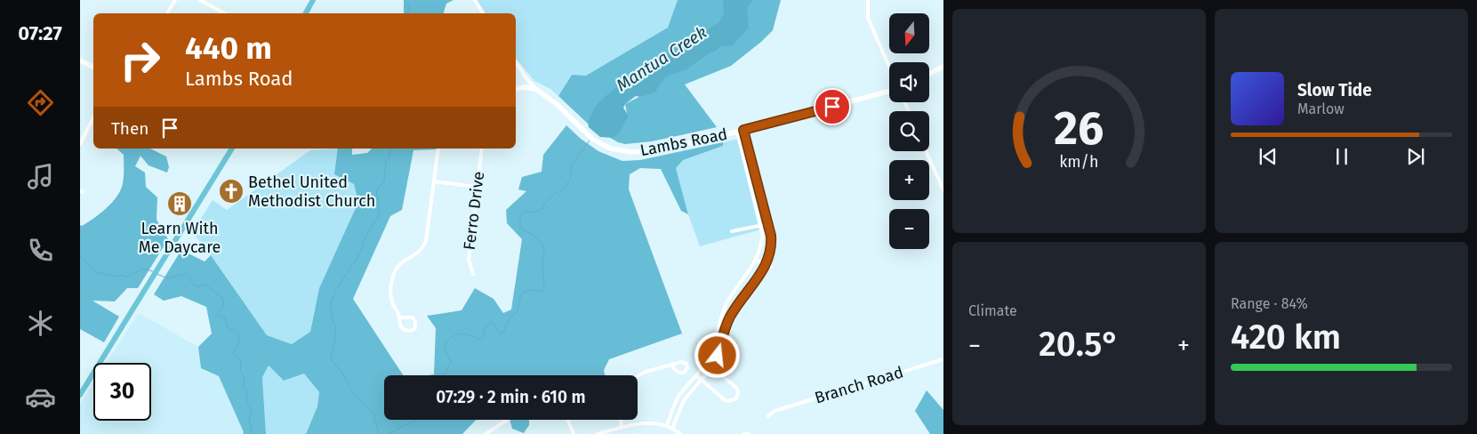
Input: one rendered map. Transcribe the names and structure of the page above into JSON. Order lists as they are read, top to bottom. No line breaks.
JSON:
{"streets":{"main road":["Lambs Road"],"street":["Ferro Drive","Branch Road"]},"water":["Mantua Creek"],"places":{"church":["Bethel United Methodist Church"],"building":["Learn With Me Daycare"]},"north":"bottom","page":{"tabs":"07:27","map_buttons":["+","−"],"turn":["440 m","Lambs Road"],"song":["Slow Tide","Marlow"],"then":"Then","tile":["Climate",["Range · 84%","420 km"]],"heat":["−","20.5°","+"],"limit":"30","trip":"07:29 · 2 min · 610 m","gauge":["26","km/h"]}}
